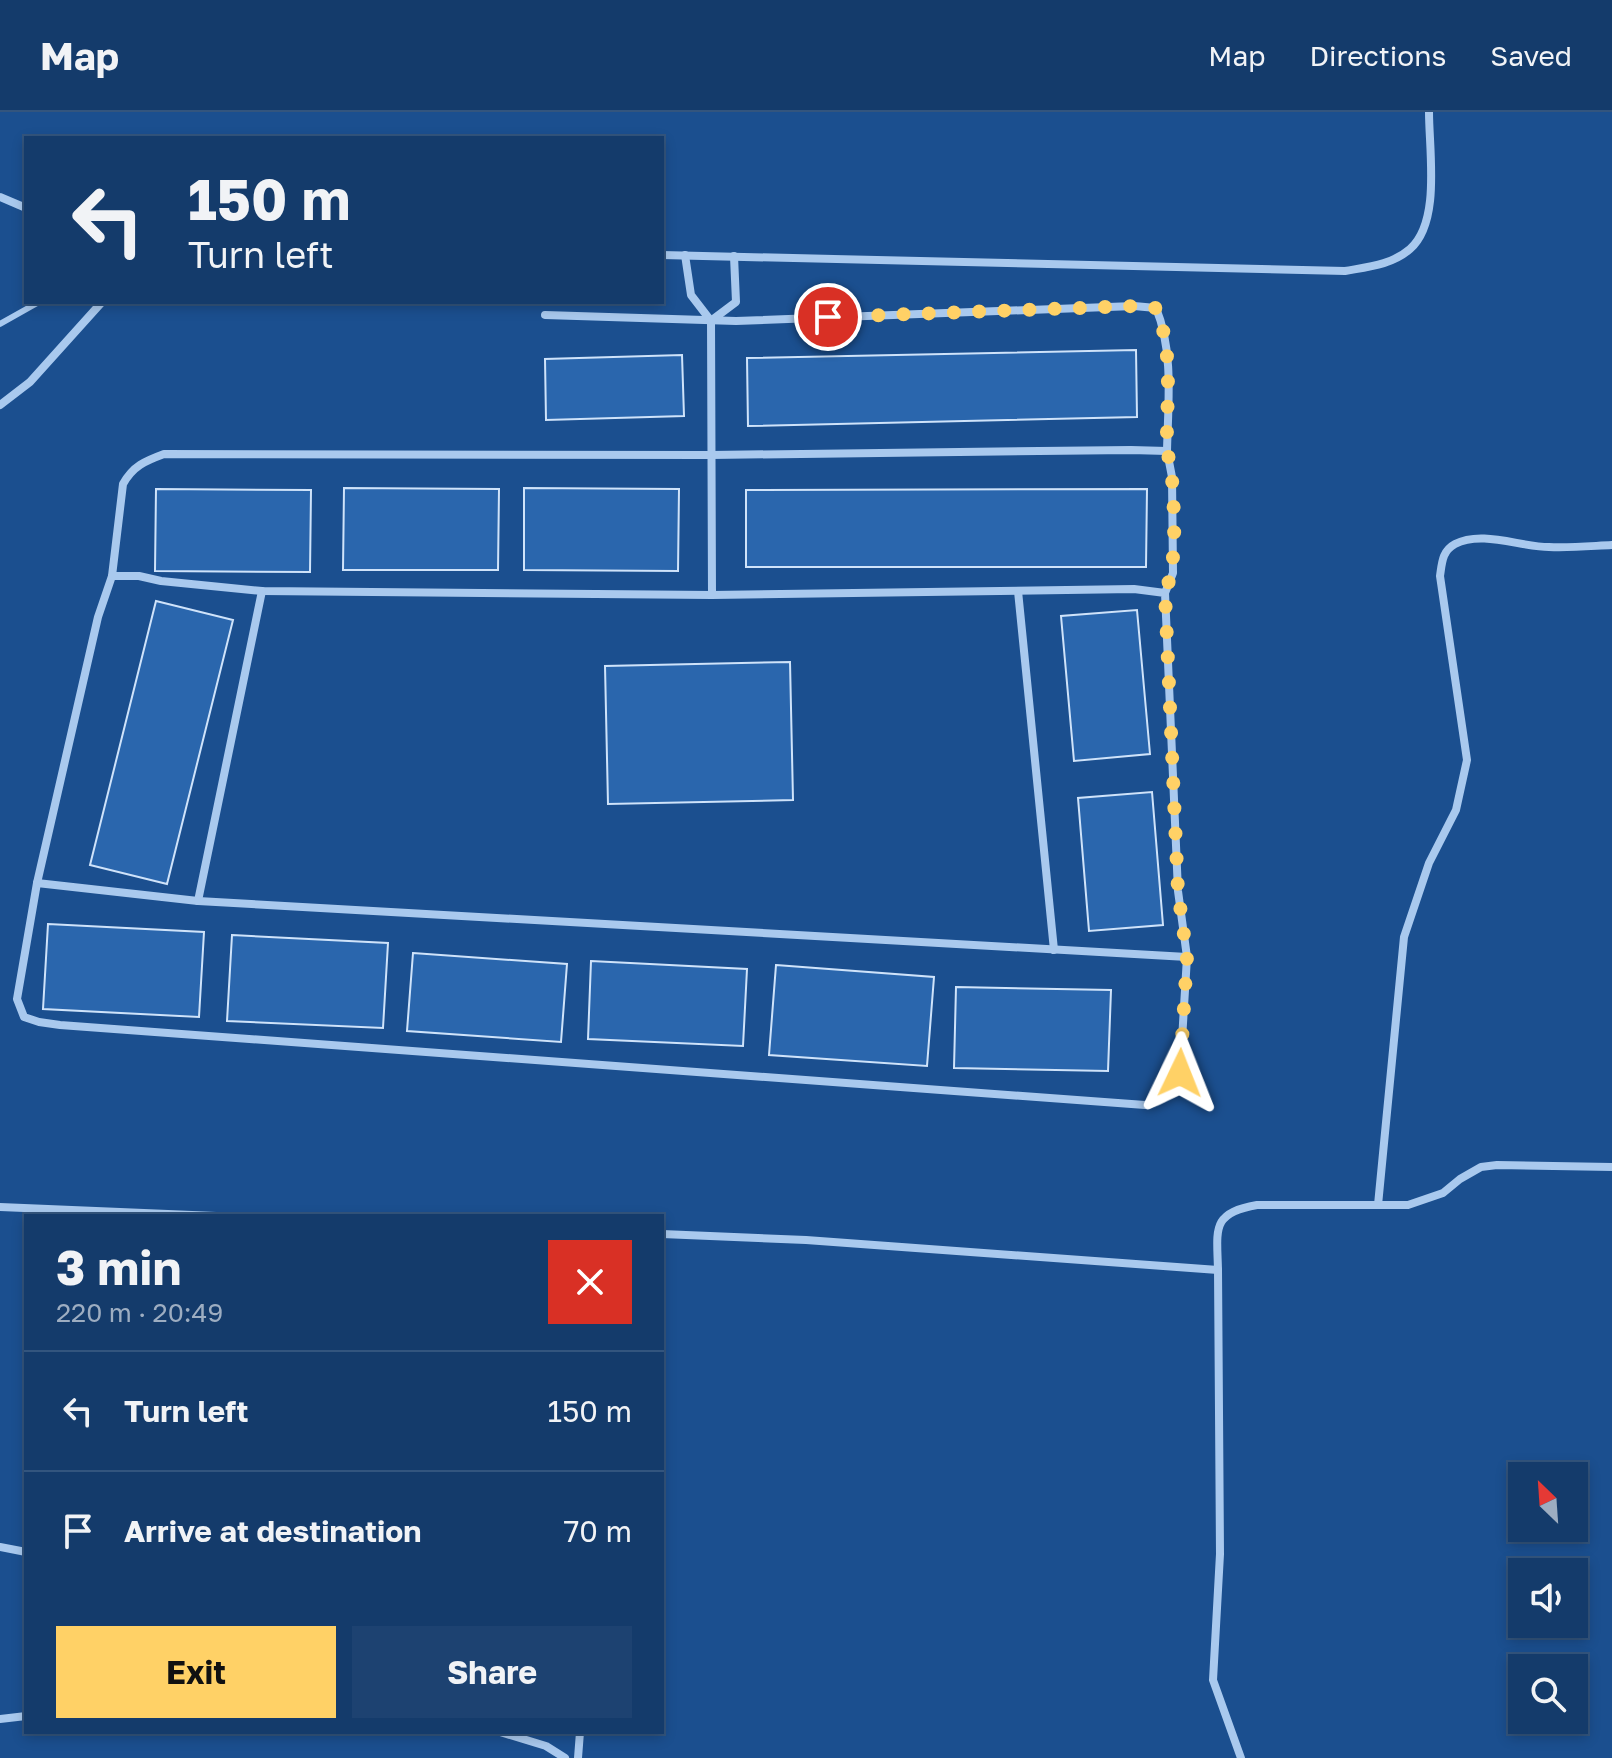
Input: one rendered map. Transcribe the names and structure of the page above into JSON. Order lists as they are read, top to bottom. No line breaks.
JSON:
{"north":"top left","page":{"header":"Map","nav":["Map","Directions","Saved"],"turn":["150 m","Turn left"],"heading":["3 min","220 m · 20:49"],"list":[{"name":"Turn left","value":"150 m"},{"name":"Arrive at destination","value":"70 m"}],"buttons":["Exit","Share"]}}
